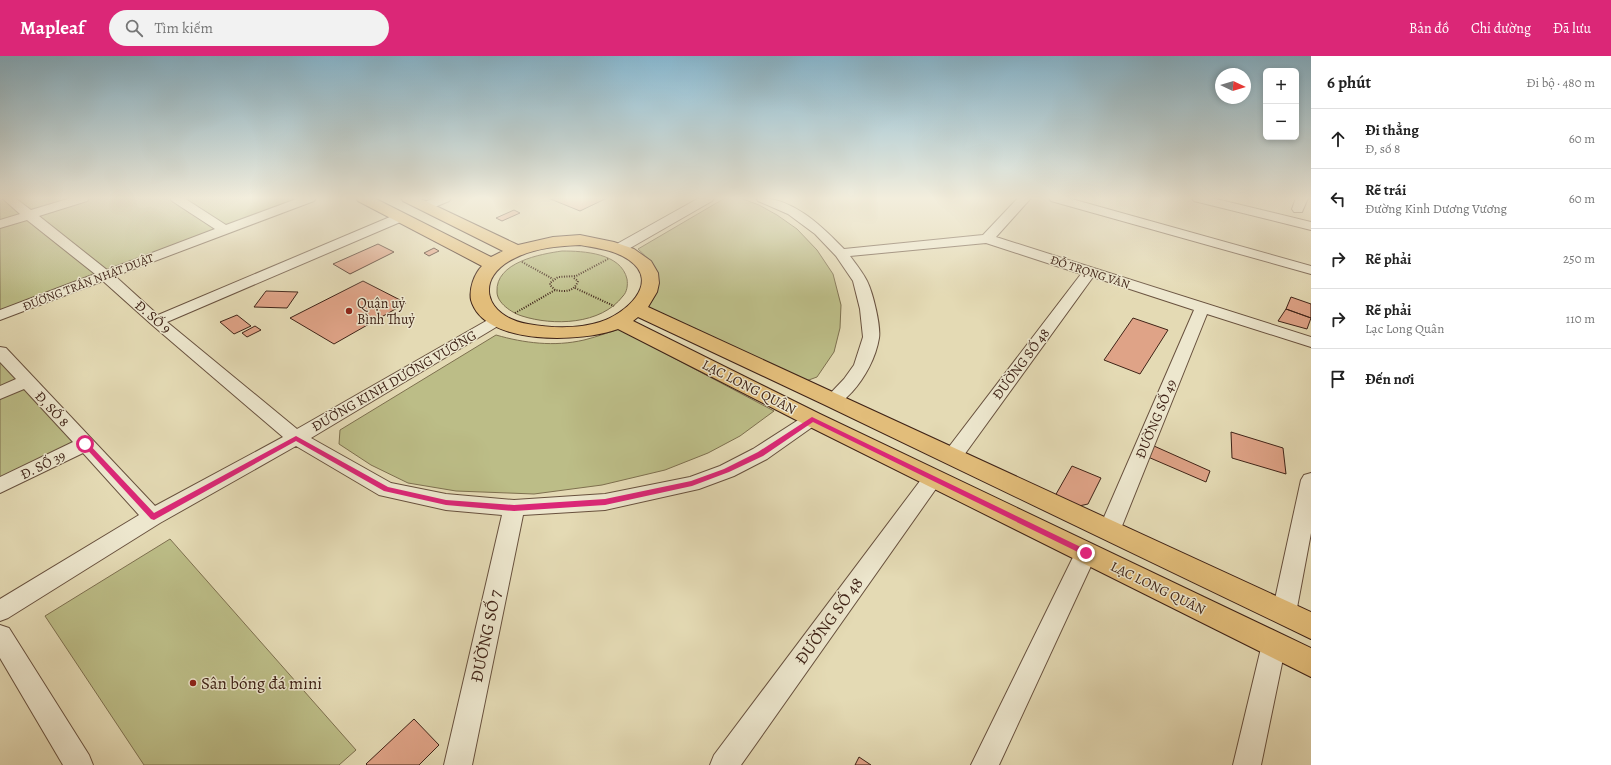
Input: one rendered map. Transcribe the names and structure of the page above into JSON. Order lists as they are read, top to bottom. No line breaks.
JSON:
{"streets":{"main road":["LẠC LONG QUÂN"],"street":["ĐỖ TRỌNG VĂN","ĐƯỜNG TRẦN NHẬT DUẬT","Đ. SỐ 9","ĐƯỜNG SỐ 48","ĐƯỜNG KINH DƯƠNG VƯƠNG","Đ, SỐ 8","ĐƯỜNG SỐ 49","Đ. SỐ 39","ĐƯỜNG SỐ 7"]},"crossings":[["ĐỖ TRỌNG VĂN","ĐƯỜNG SỐ 48"],["ĐỖ TRỌNG VĂN","ĐƯỜNG SỐ 49"],["ĐƯỜNG TRẦN NHẬT DUẬT","Đ. SỐ 9"],["Đ. SỐ 9","ĐƯỜNG KINH DƯƠNG VƯƠNG"],["Đ. SỐ 9","LẠC LONG QUÂN"],["Đ. SỐ 9","ĐƯỜNG SỐ 7"],["ĐƯỜNG SỐ 48","LẠC LONG QUÂN"],["ĐƯỜNG KINH DƯƠNG VƯƠNG","Đ, SỐ 8"],["LẠC LONG QUÂN","ĐƯỜNG SỐ 49"],["Đ, SỐ 8","Đ. SỐ 39"]],"places":["Quận uỷ Bình Thuỷ","Sân bóng đá mini"],"north":"right","page":{"header":"Mapleaf","search":"Tìm kiếm","nav":["Bản đồ","Chỉ đường","Đã lưu"],"heading":["6 phút","Đi bộ · 480 m"],"map_buttons":["+","−"],"list":[["Đi thẳng","Đ, số 8","60 m"],["Rẽ trái","Đường Kinh Dương Vương","60 m"],["Rẽ phải","250 m"],["Rẽ phải","Lạc Long Quân","110 m"],"Đến nơi"]}}
